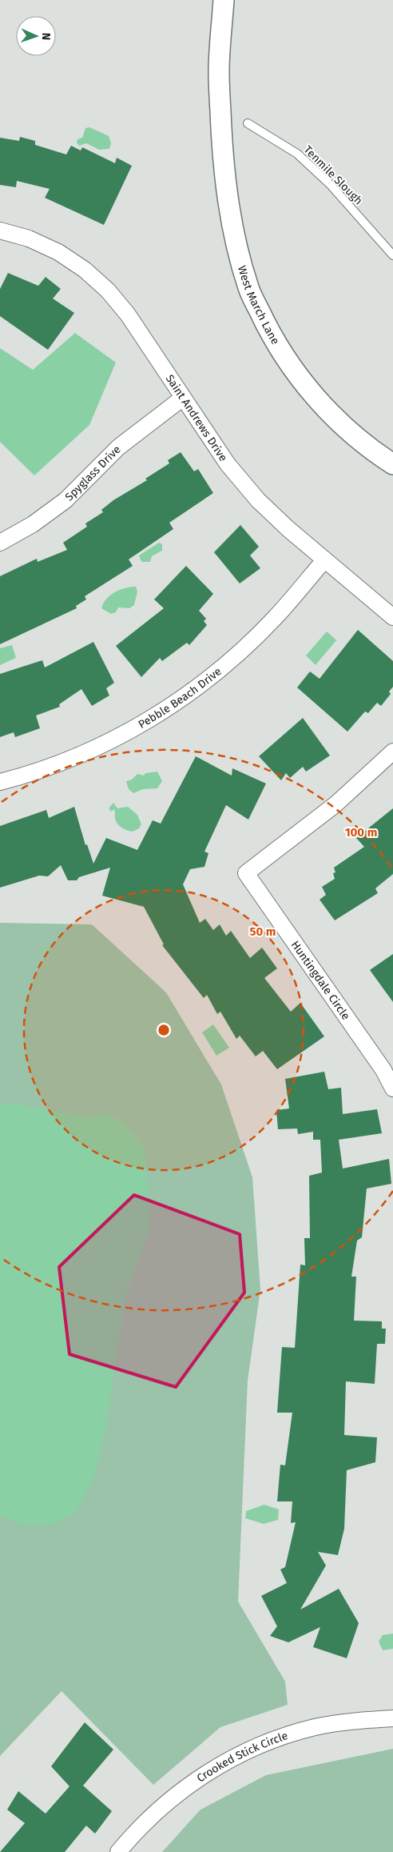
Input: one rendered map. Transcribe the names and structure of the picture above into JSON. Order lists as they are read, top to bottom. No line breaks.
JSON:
{"streets":{"street":["West March Lane","Saint Andrews Drive","Spyglass Drive","Pebble Beach Drive","Huntingdale Circle","Crooked Stick Circle"],"lane":["Tenmile Slough"]},"crossings":[["Saint Andrews Drive","Spyglass Drive"],["Saint Andrews Drive","Pebble Beach Drive"]],"north":"right","rings":["100 m","50 m"]}
